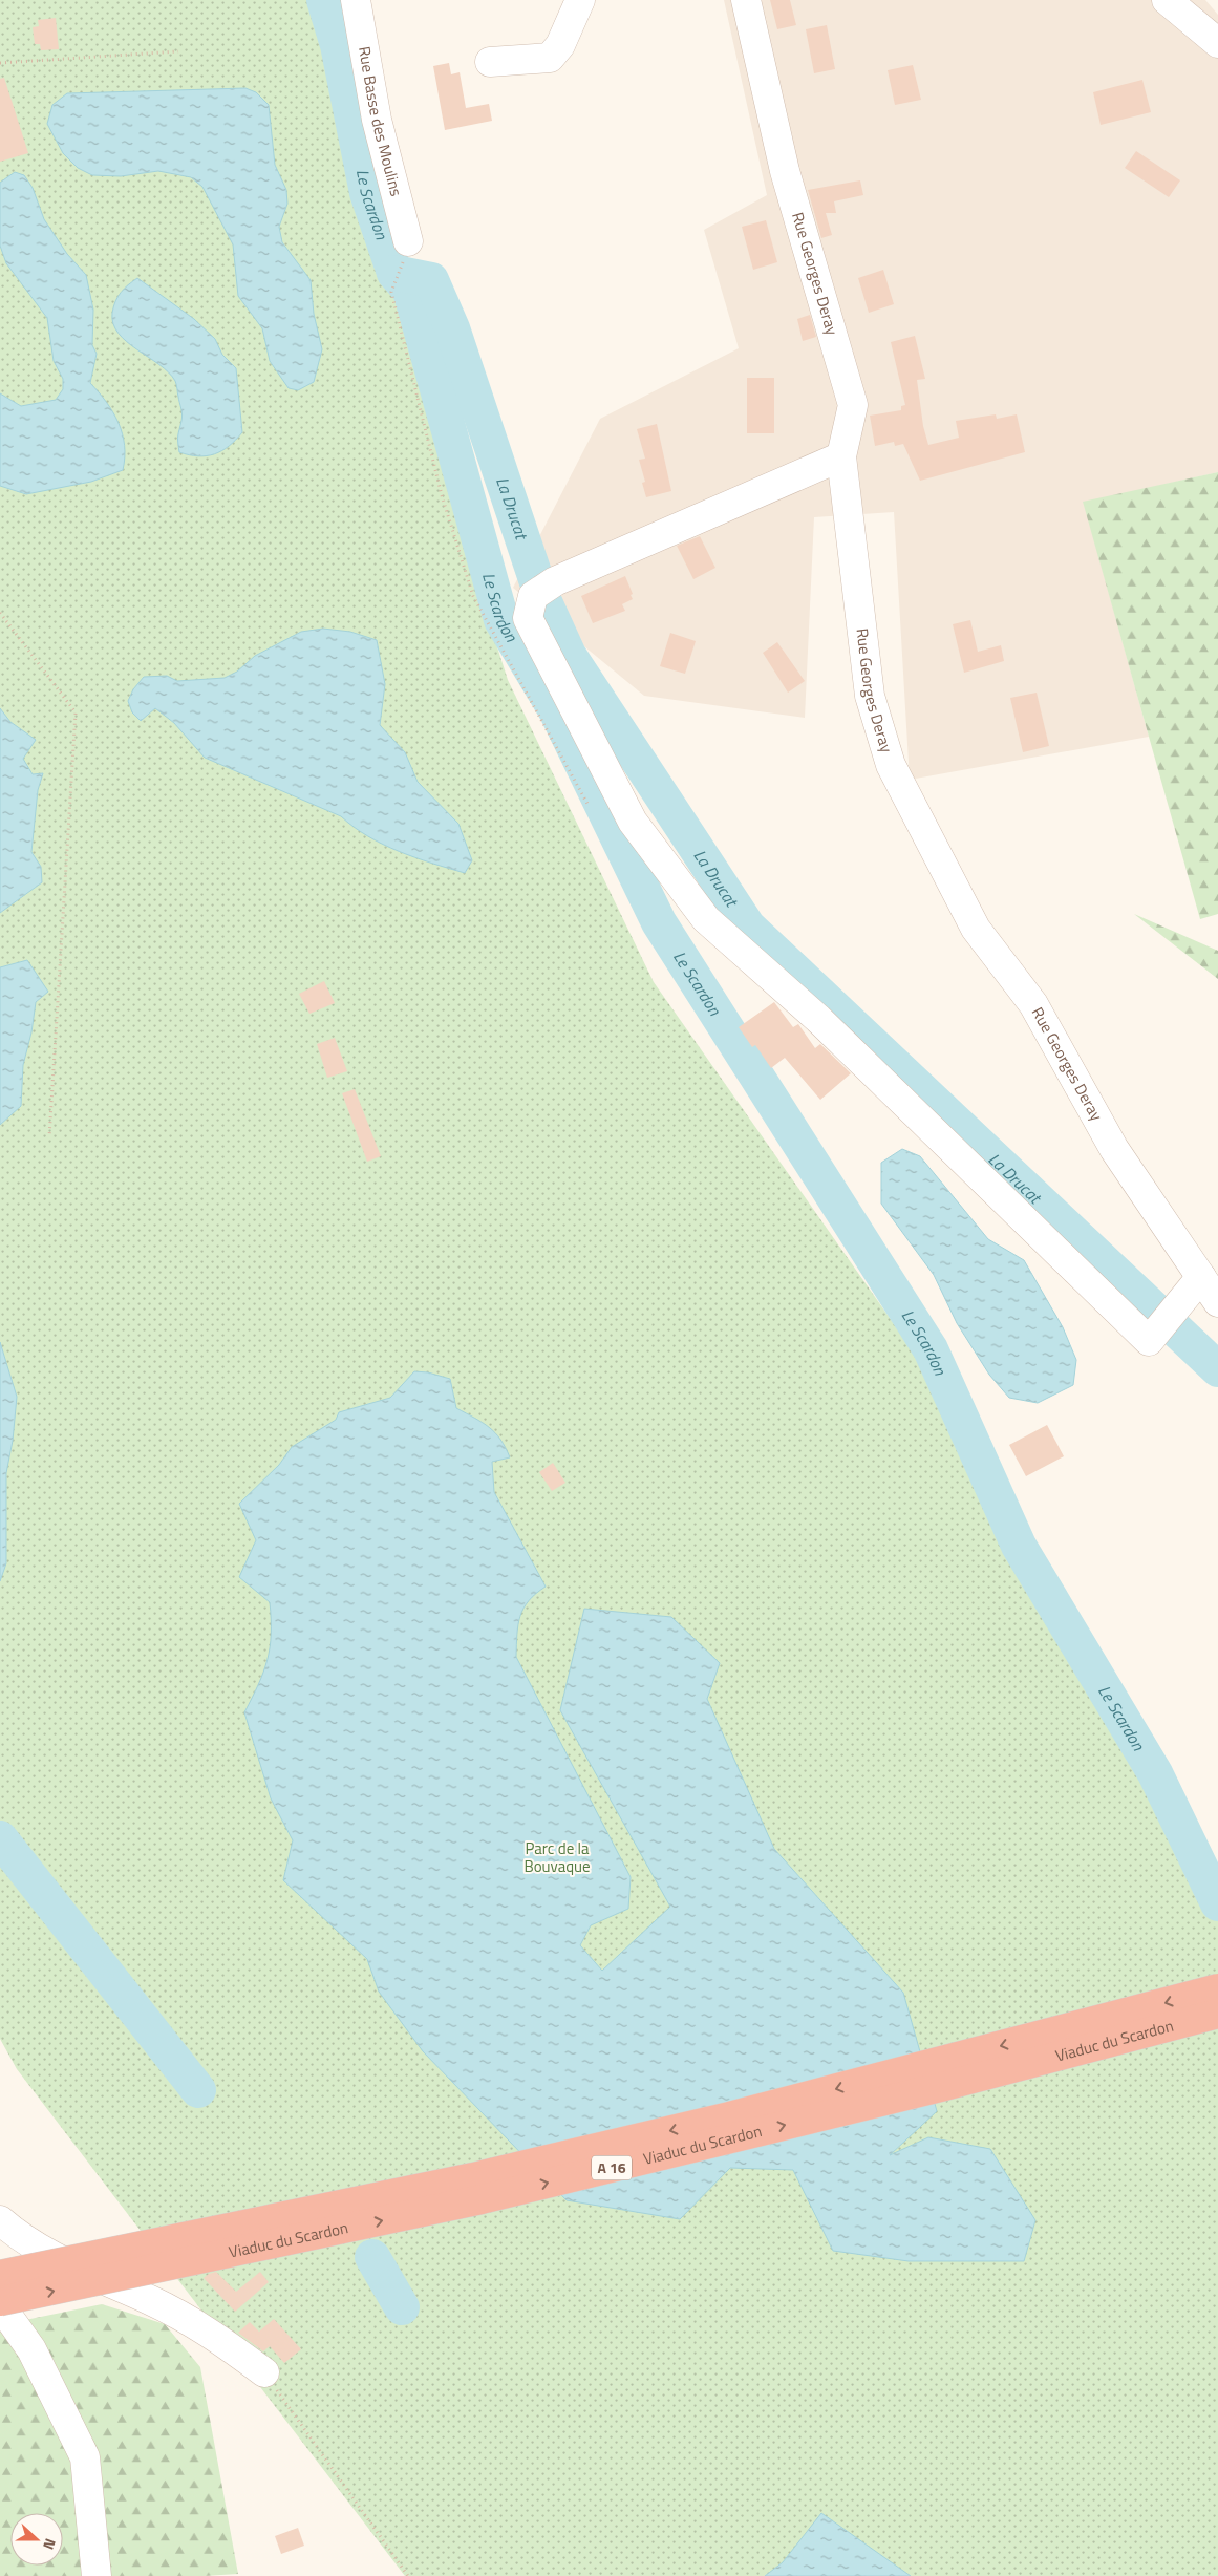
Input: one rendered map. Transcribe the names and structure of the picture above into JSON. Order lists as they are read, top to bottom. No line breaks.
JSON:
{"streets":{"highway":["Viaduc du Scardon","A 16"],"street":["Rue Basse des Moulins","Rue Georges Deray"]},"water":["Le Scardon","La Drucat"],"parks":["Parc de la Bouvaque"],"north":"right"}
